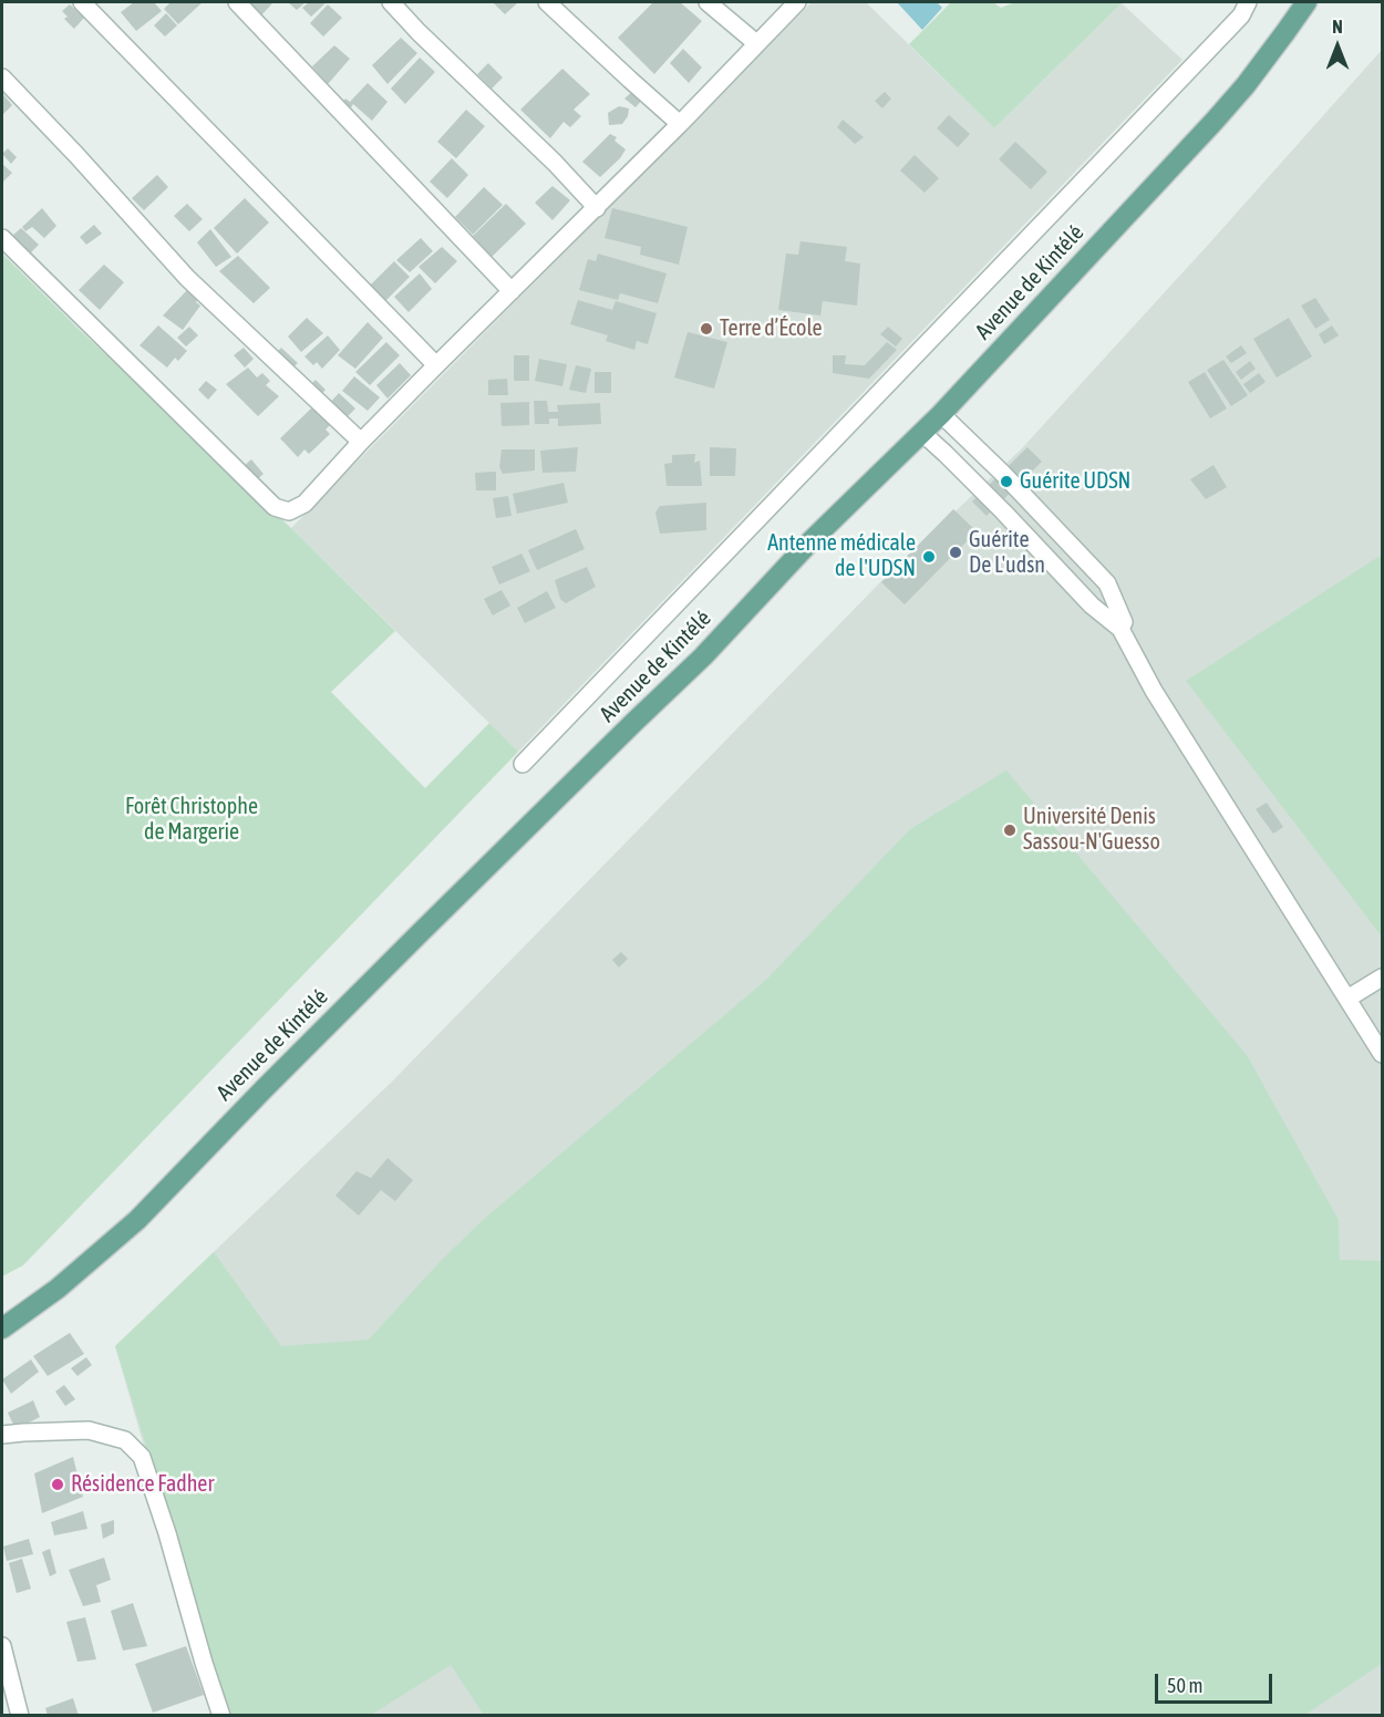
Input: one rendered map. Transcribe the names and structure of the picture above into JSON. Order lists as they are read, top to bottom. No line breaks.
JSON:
{"streets":{"main road":["Avenue de Kintélé"]},"parks":["Forêt Christophe de Margerie"],"places":["Terre d’École","Guérite UDSN","Guérite De L'udsn","Antenne médicale de l'UDSN","Université Denis Sassou-N'Guesso","Résidence Fadher"],"scale_bar":"50 m","north":"top"}
